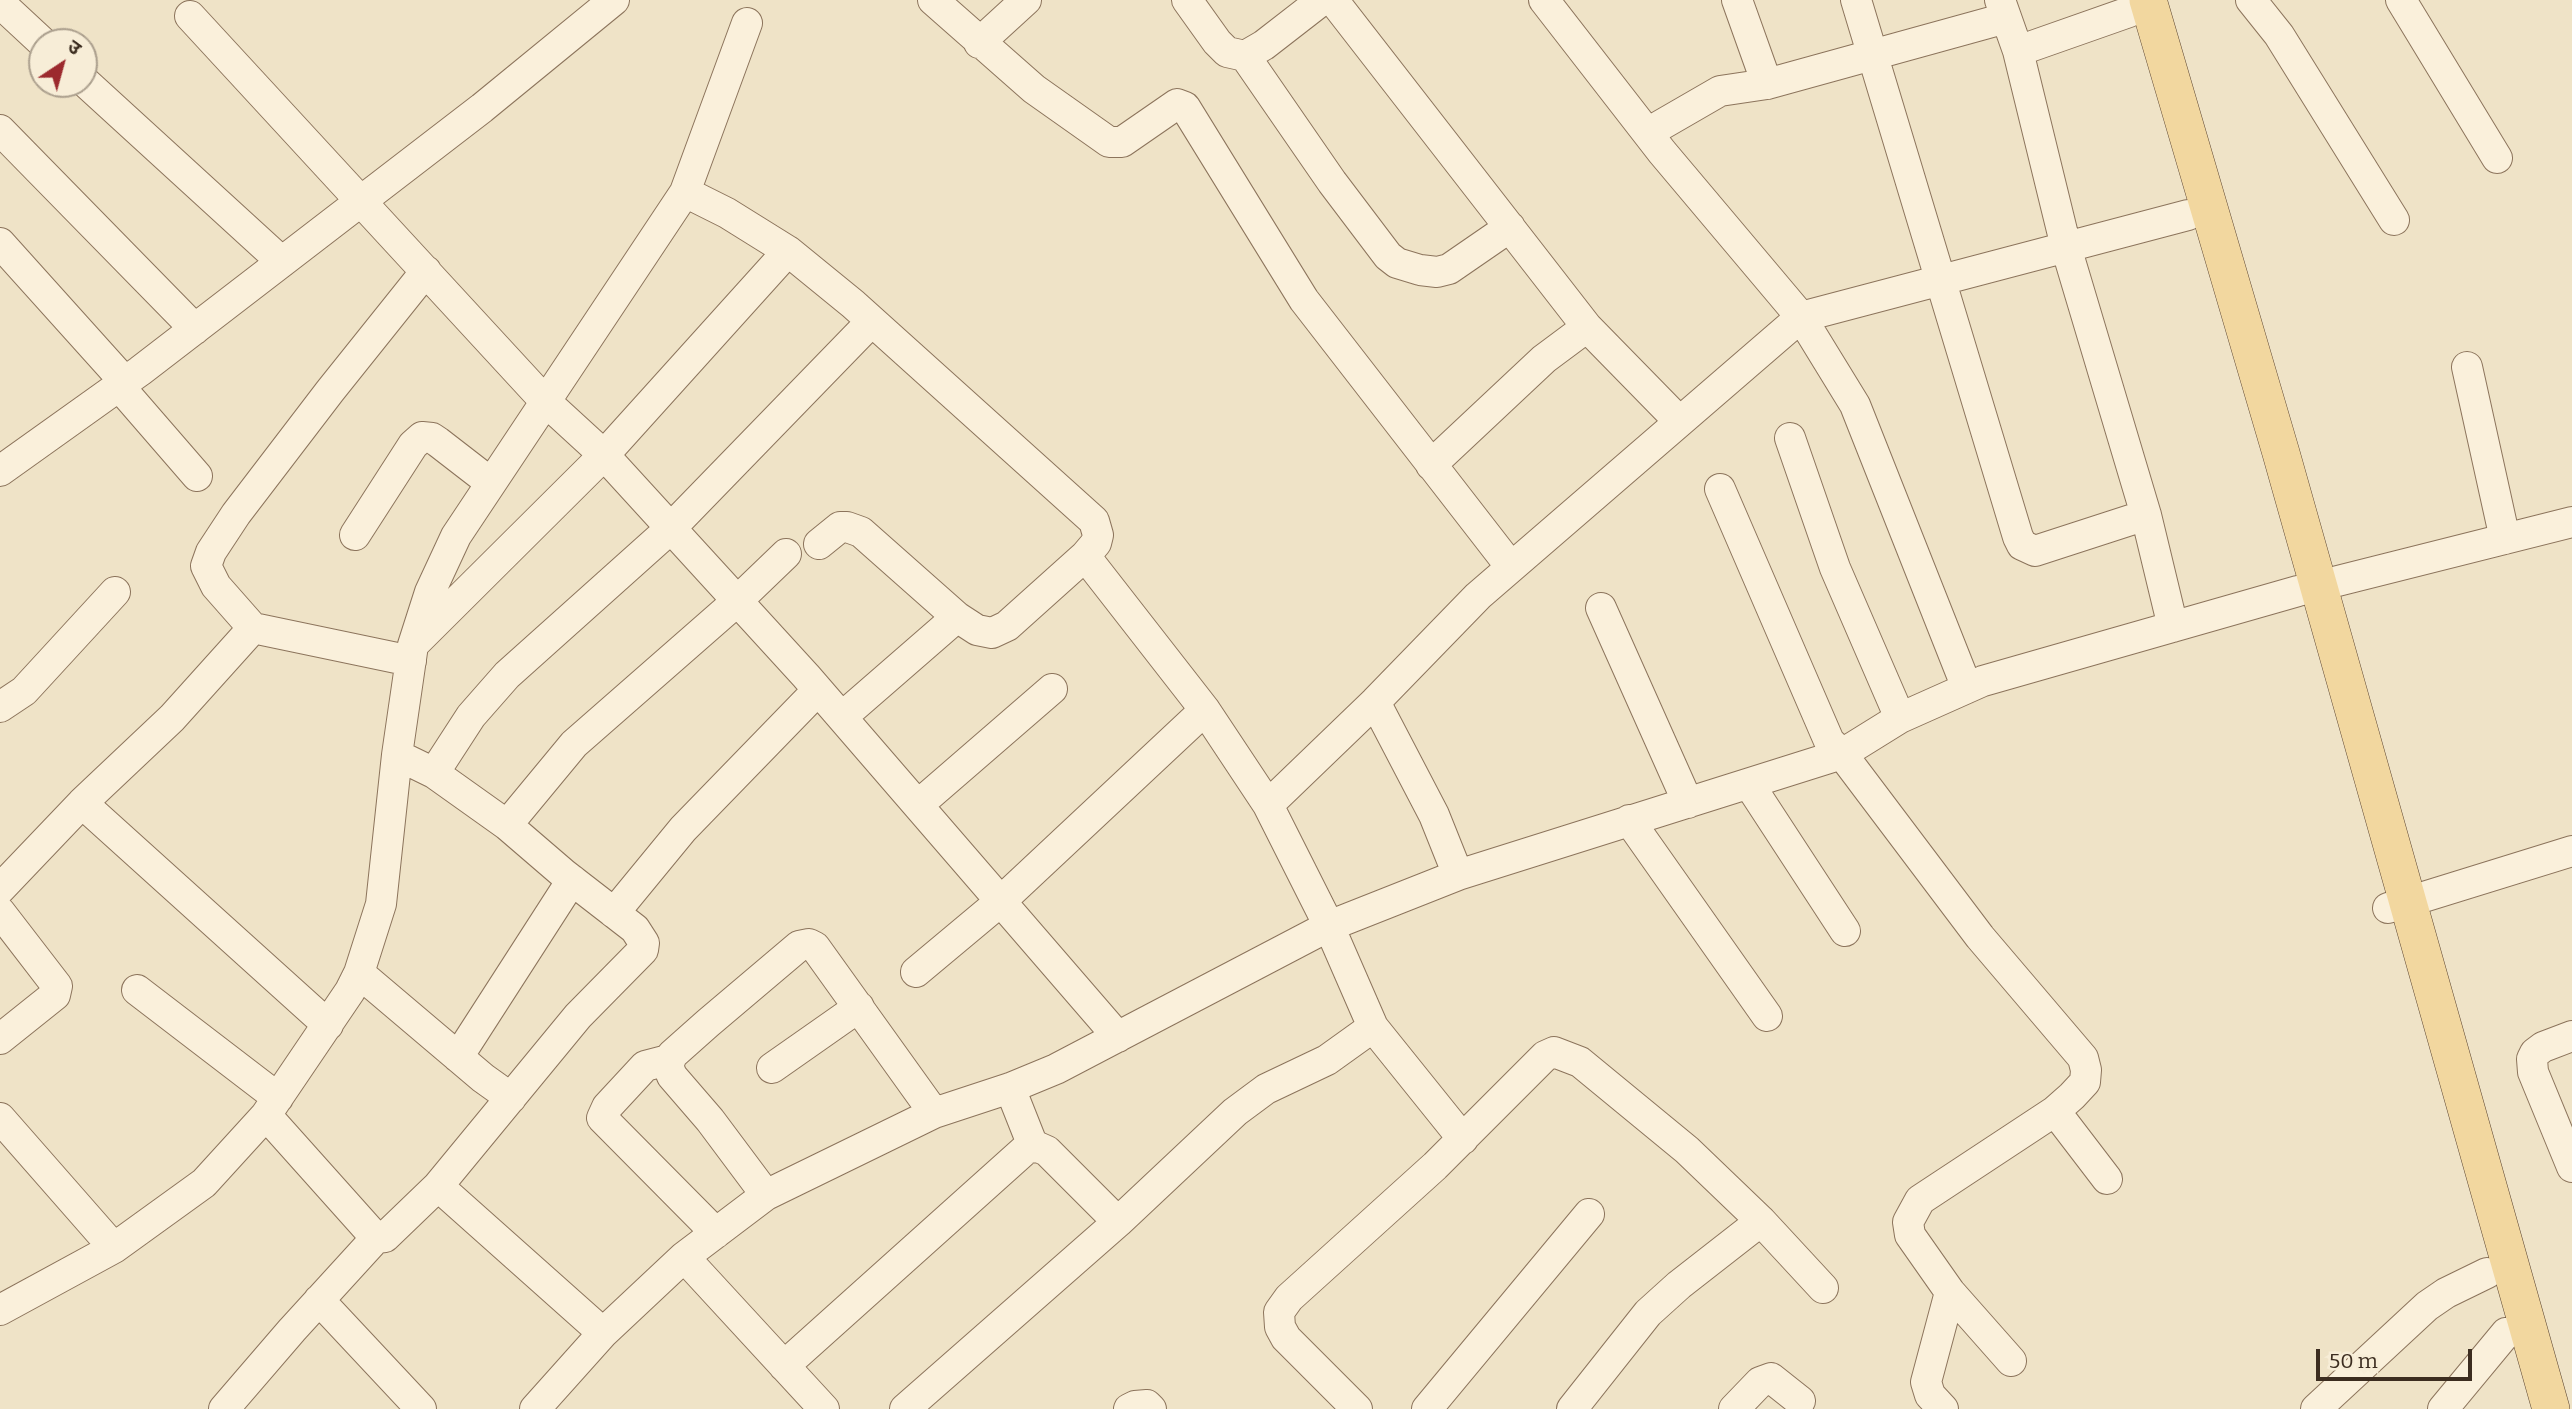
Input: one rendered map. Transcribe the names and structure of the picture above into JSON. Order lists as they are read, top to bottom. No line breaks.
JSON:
{"scale_bar":"50 m","north":"top right"}
